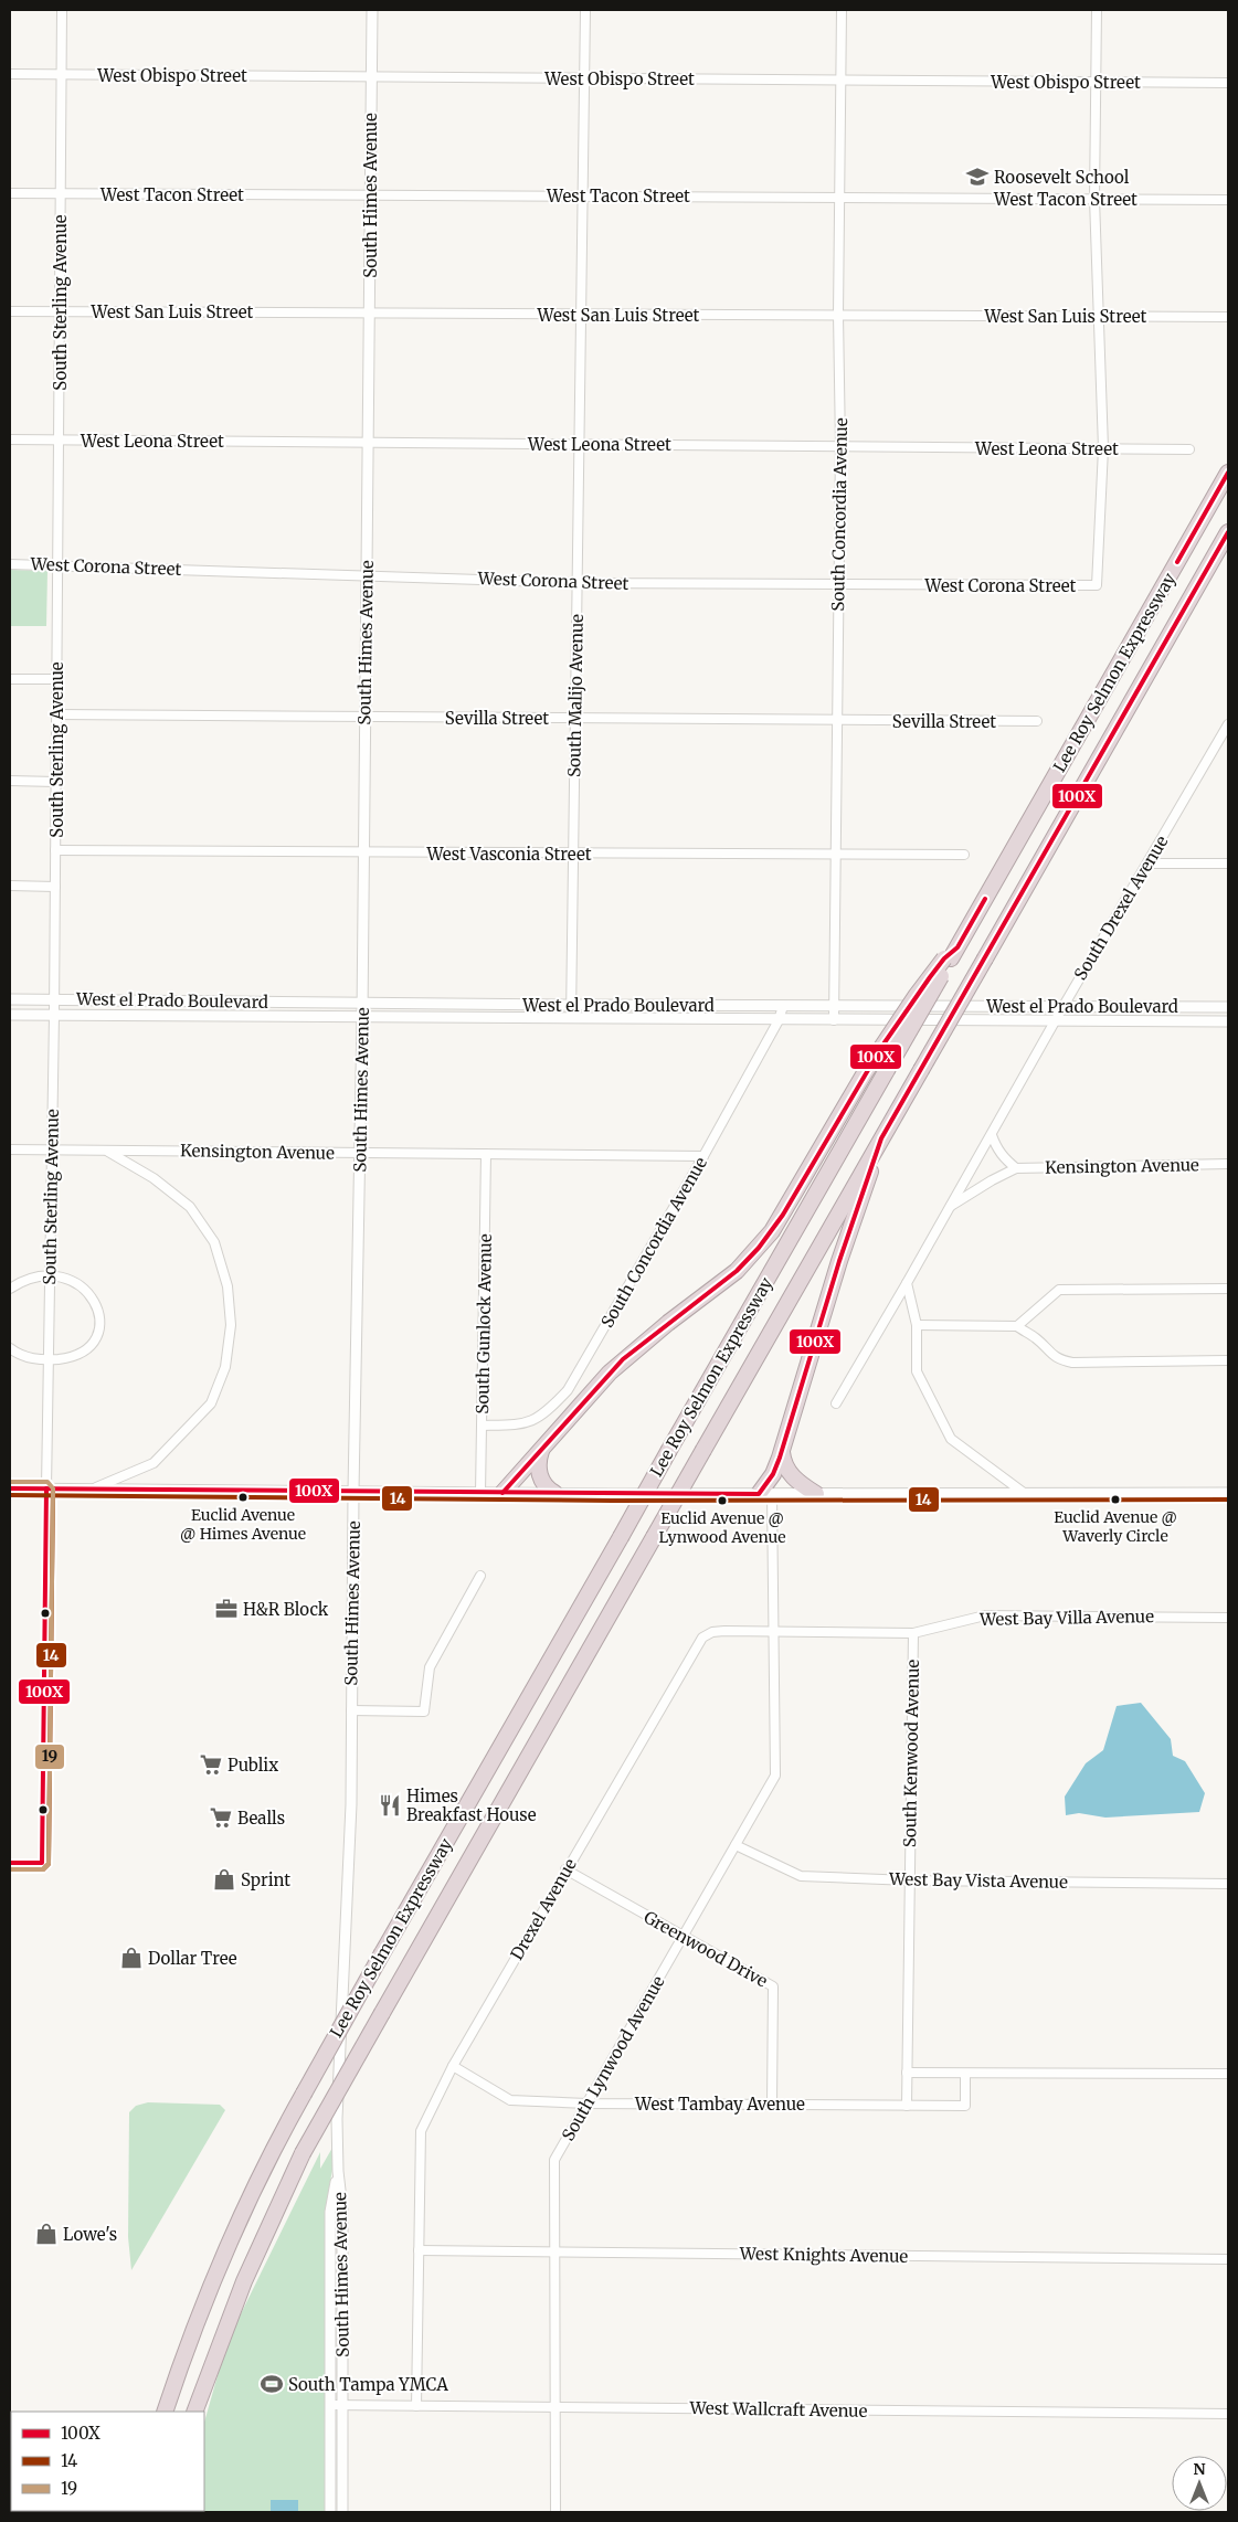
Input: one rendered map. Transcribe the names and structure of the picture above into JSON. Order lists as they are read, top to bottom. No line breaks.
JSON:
{"streets":{"highway":["Lee Roy Selmon Expressway"],"street":["West Obispo Street","West Tacon Street","South Himes Avenue","South Sterling Avenue","West San Luis Street","West Leona Street","South Concordia Avenue","West Corona Street","South Malijo Avenue","Sevilla Street","West Vasconia Street","South Drexel Avenue","West el Prado Boulevard","Kensington Avenue","South Gunlock Avenue","West Bay Villa Avenue","South Kenwood Avenue","West Bay Vista Avenue","Drexel Avenue","Greenwood Drive","South Lynwood Avenue","West Tambay Avenue","West Knights Avenue","West Wallcraft Avenue"]},"crossings":[["West Obispo Street","South Himes Avenue"],["West Obispo Street","South Sterling Avenue"],["West Obispo Street","South Concordia Avenue"],["West Obispo Street","South Malijo Avenue"],["West Tacon Street","South Himes Avenue"],["West Tacon Street","South Sterling Avenue"],["West Tacon Street","South Concordia Avenue"],["West Tacon Street","South Malijo Avenue"],["South Himes Avenue","West San Luis Street"],["South Himes Avenue","West Leona Street"],["South Himes Avenue","West Corona Street"],["South Himes Avenue","Sevilla Street"],["South Himes Avenue","West Vasconia Street"],["South Himes Avenue","West el Prado Boulevard"],["South Himes Avenue","Kensington Avenue"],["South Himes Avenue","West Wallcraft Avenue"],["South Sterling Avenue","West San Luis Street"],["South Sterling Avenue","West Leona Street"],["South Sterling Avenue","West Corona Street"],["South Sterling Avenue","Sevilla Street"],["South Sterling Avenue","West Vasconia Street"],["South Sterling Avenue","West el Prado Boulevard"],["South Sterling Avenue","Kensington Avenue"],["West San Luis Street","South Concordia Avenue"],["West San Luis Street","South Malijo Avenue"],["West Leona Street","South Concordia Avenue"],["West Leona Street","West Corona Street"],["West Leona Street","South Malijo Avenue"],["South Concordia Avenue","West Corona Street"],["South Concordia Avenue","Sevilla Street"],["South Concordia Avenue","West Vasconia Street"],["South Concordia Avenue","West el Prado Boulevard"],["South Concordia Avenue","Kensington Avenue"],["South Concordia Avenue","South Gunlock Avenue"],["West Corona Street","South Malijo Avenue"],["South Malijo Avenue","Sevilla Street"],["South Malijo Avenue","West Vasconia Street"],["South Malijo Avenue","West el Prado Boulevard"],["South Drexel Avenue","West el Prado Boulevard"],["South Drexel Avenue","Kensington Avenue"],["Kensington Avenue","South Gunlock Avenue"],["West Bay Villa Avenue","South Kenwood Avenue"],["West Bay Villa Avenue","Drexel Avenue"],["West Bay Villa Avenue","South Lynwood Avenue"],["South Kenwood Avenue","West Bay Vista Avenue"],["South Kenwood Avenue","West Tambay Avenue"],["West Bay Vista Avenue","South Lynwood Avenue"],["Drexel Avenue","Greenwood Drive"],["Drexel Avenue","South Lynwood Avenue"],["Drexel Avenue","West Tambay Avenue"],["Drexel Avenue","West Knights Avenue"],["Drexel Avenue","West Wallcraft Avenue"],["Greenwood Drive","South Lynwood Avenue"],["Greenwood Drive","West Tambay Avenue"],["South Lynwood Avenue","West Tambay Avenue"],["South Lynwood Avenue","West Knights Avenue"],["South Lynwood Avenue","West Wallcraft Avenue"]],"places":{"school or university":["Roosevelt School"],"other":["Euclid Avenue @ Himes Avenue","Euclid Avenue @ Waverly Circle","Euclid Avenue @ Lynwood Avenue"],"office":["H&R Block"],"supermarket":["Publix","Bealls"],"restaurant":["Himes Breakfast House"],"shop":["Sprint","Dollar Tree","Lowe's"],"sports":["South Tampa YMCA"]},"lines":["transit line 100X","transit line 19","transit line 14"],"legend":["100X","14","19"],"north":"top"}
